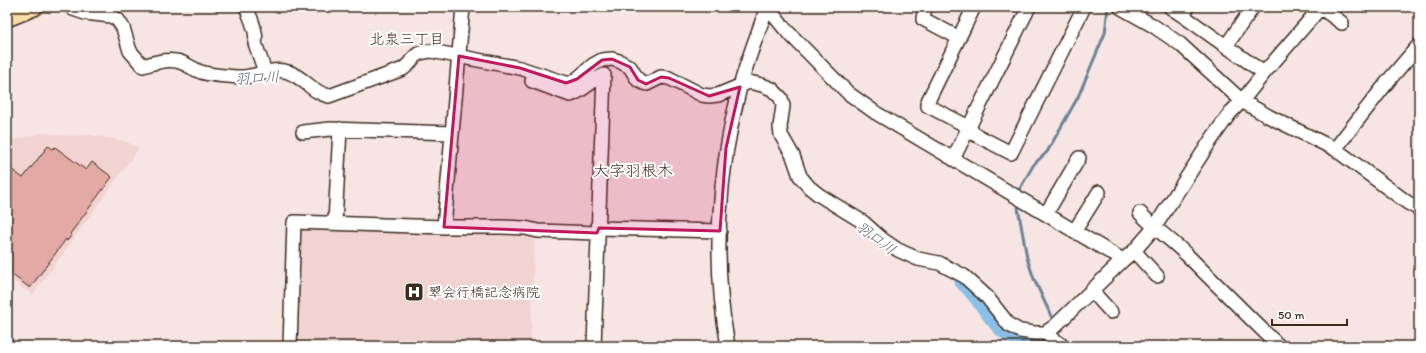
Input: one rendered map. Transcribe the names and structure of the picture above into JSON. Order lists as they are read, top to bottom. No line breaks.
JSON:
{"districts":["北泉三丁目","大字羽根木"],"water":["羽口川"],"places":{"hospital":["翠会行橋記念病院"]},"scale_bar":"50 m"}
